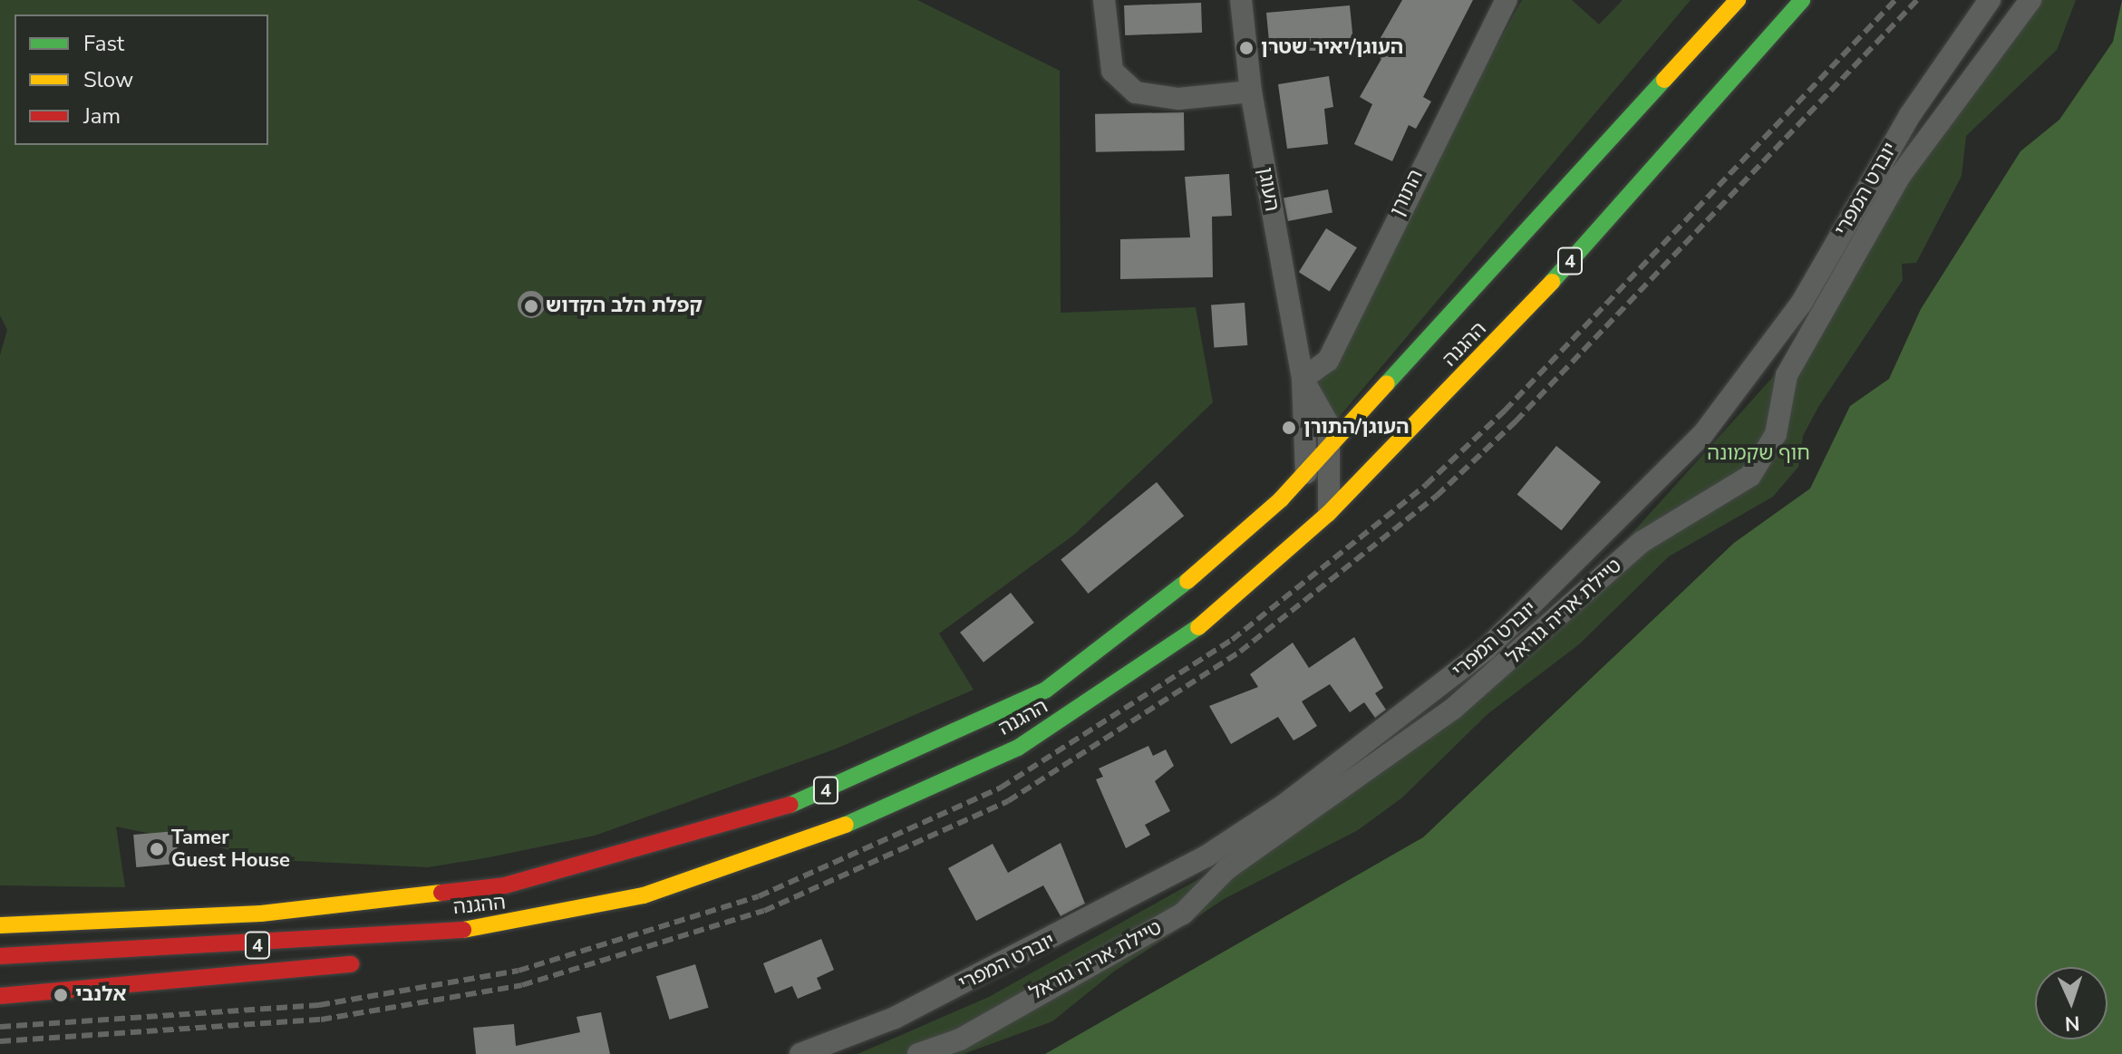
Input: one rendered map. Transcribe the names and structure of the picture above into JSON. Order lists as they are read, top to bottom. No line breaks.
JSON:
{"streets":{"highway":["4","ההגנה"],"street":["העוגן","יוברט המפרי","התורן","טיילת אריה גוראל"]},"crossings":[["העוגן","התורן"],["העוגן","ההגנה"]],"parks":["חוף שקמונה"],"places":["העוגן/יאיר שטרן","קפלת הלב הקדוש","העוגן/התורן","Tamer Guest House","אלנבי"],"legend":["Fast","Slow","Jam"],"north":"bottom"}
